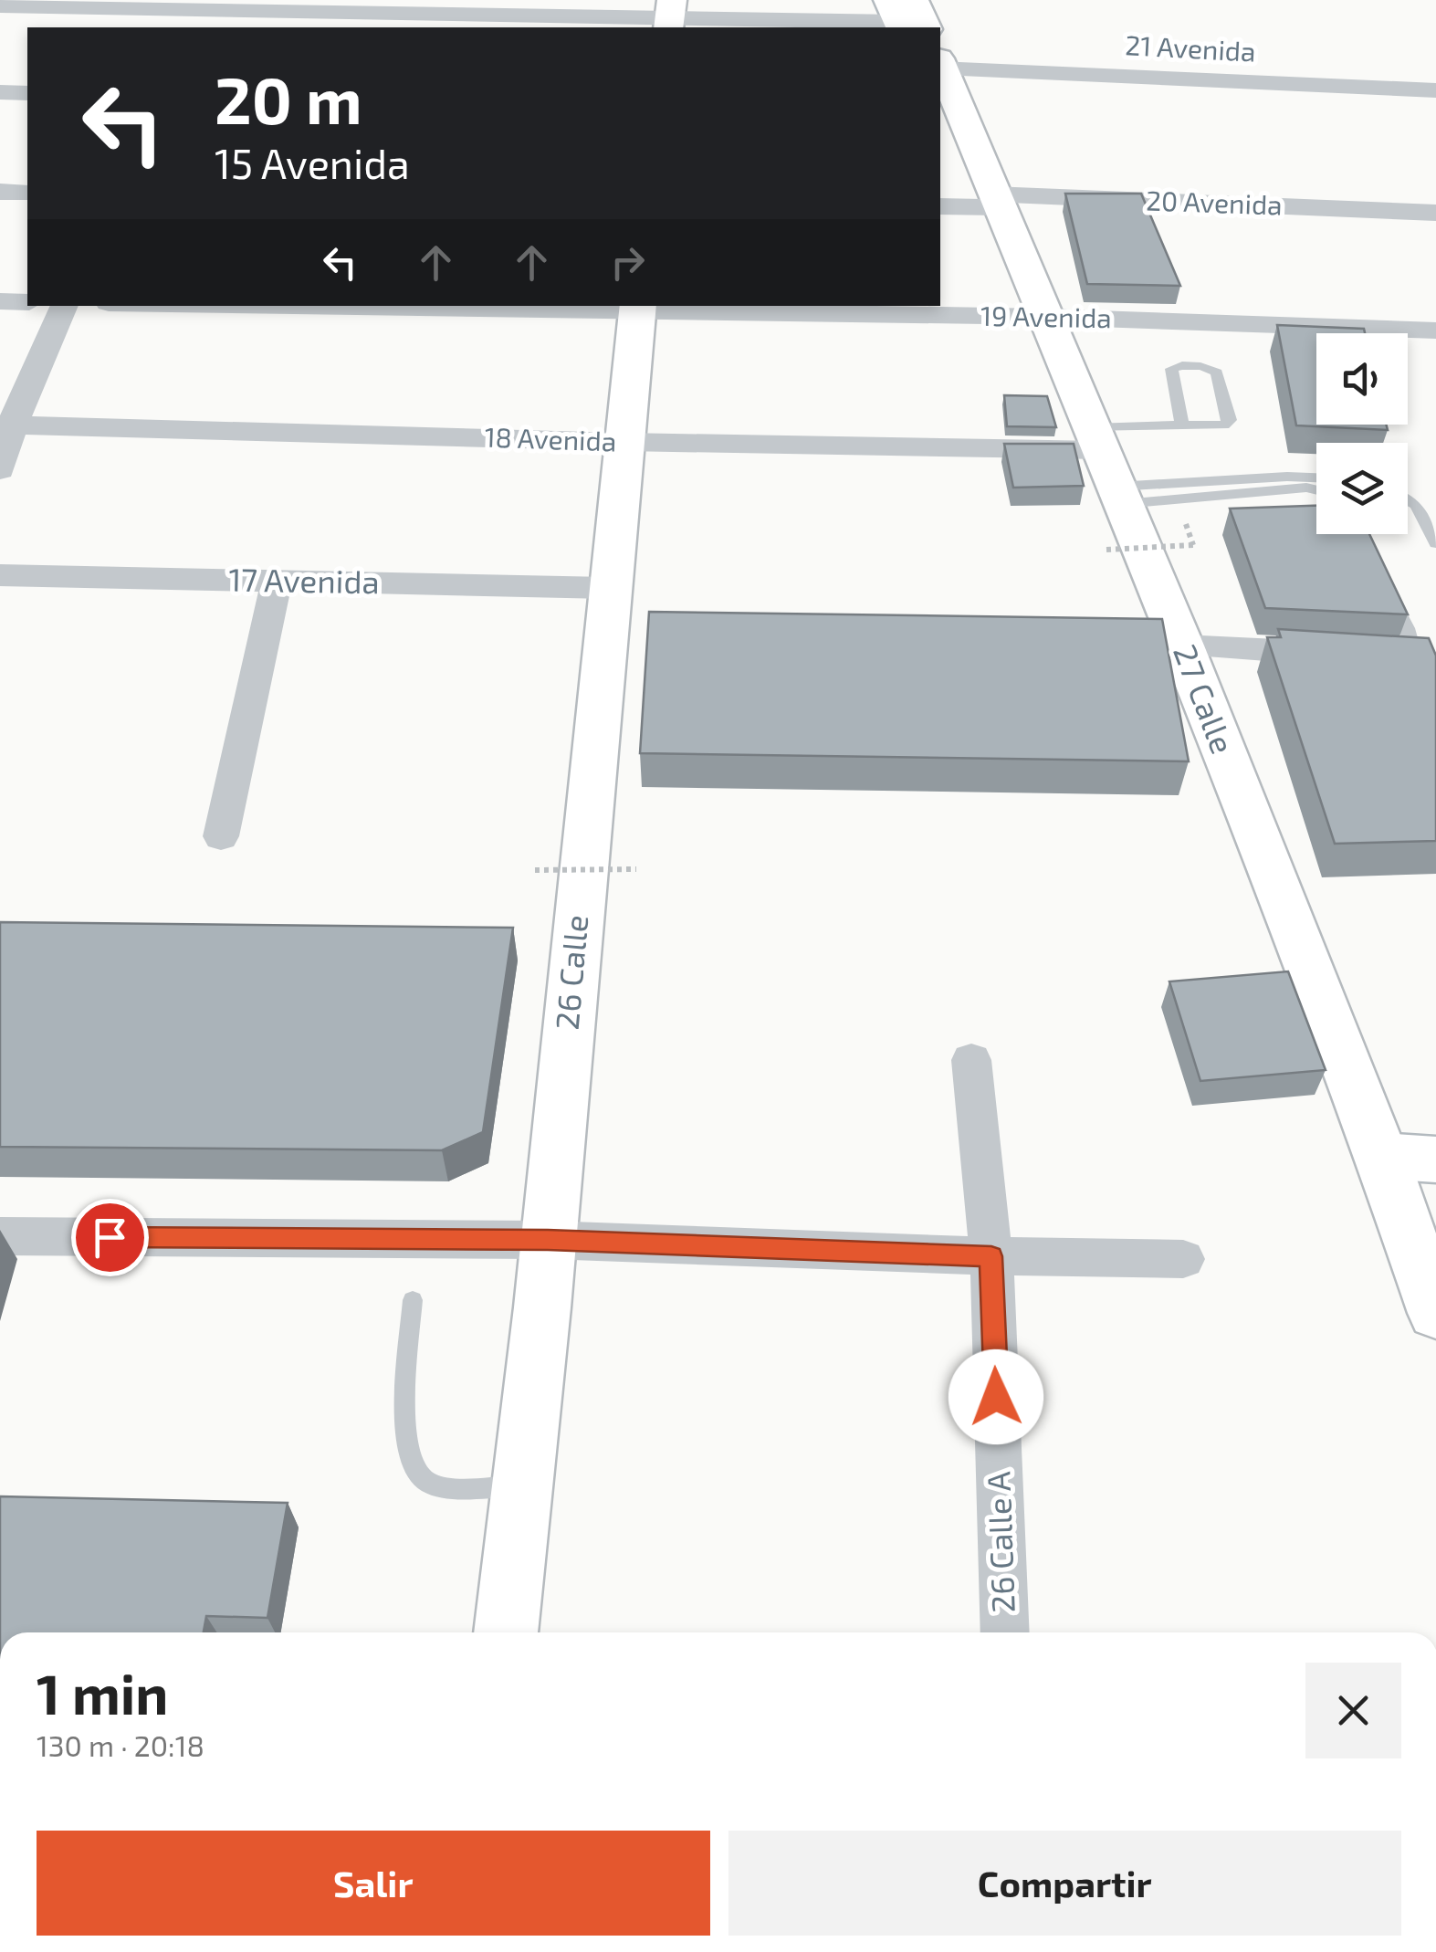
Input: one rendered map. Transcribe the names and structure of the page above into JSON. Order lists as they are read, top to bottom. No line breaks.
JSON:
{"streets":{"main road":["27 Calle","26 Calle"],"street":["21 Avenida","20 Avenida","19 Avenida","18 Avenida","17 Avenida","26 Calle A"]},"crossings":[["21 Avenida","27 Calle"],["20 Avenida","27 Calle"],["19 Avenida","27 Calle"],["19 Avenida","26 Calle"],["18 Avenida","27 Calle"],["18 Avenida","26 Calle"],["17 Avenida","26 Calle"]],"page":{"turn":["20 m","15 Avenida"],"heading":["1 min","130 m · 20:18"],"buttons":["Salir","Compartir"]}}
